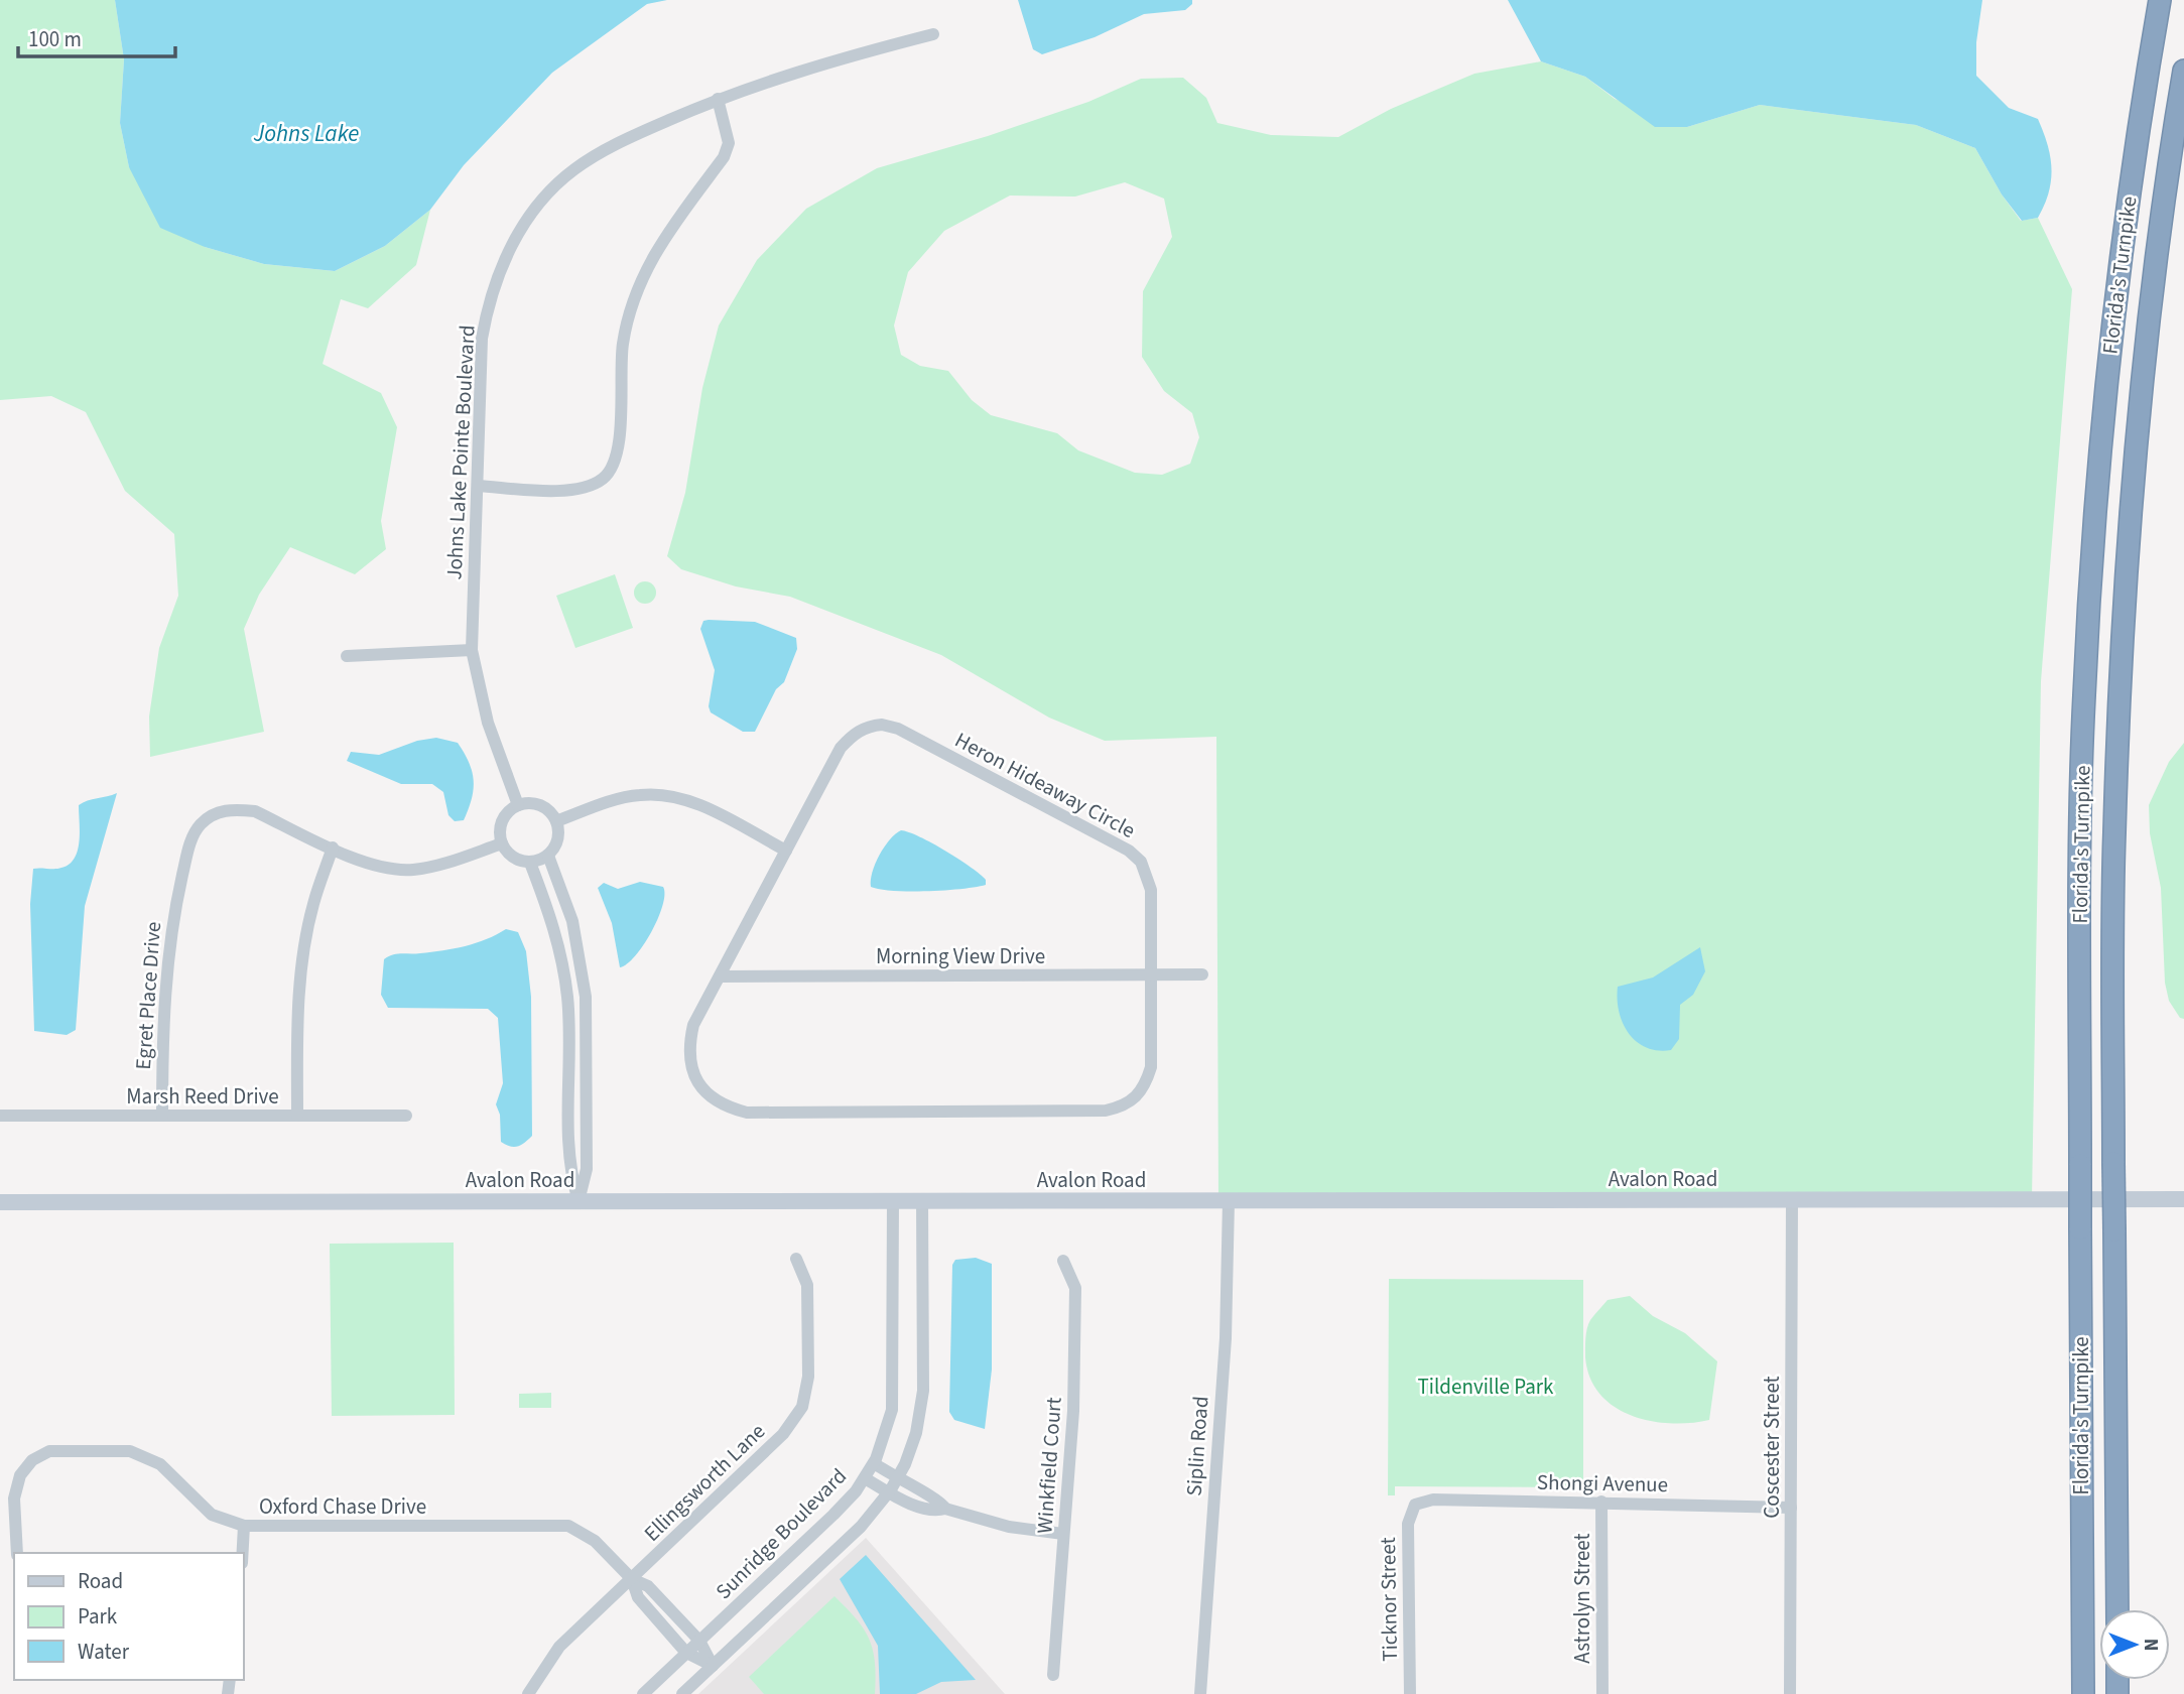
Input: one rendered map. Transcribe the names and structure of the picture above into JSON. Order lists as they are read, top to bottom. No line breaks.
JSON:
{"streets":{"highway":["Florida's Turnpike"],"main road":["Avalon Road"],"street":["Johns Lake Pointe Boulevard","Heron Hideaway Circle","Morning View Drive","Egret Place Drive","Marsh Reed Drive","Siplin Road","Coscester Street","Winkfield Court","Ellingsworth Lane","Shongi Avenue","Oxford Chase Drive","Sunridge Boulevard","Astrolyn Street","Ticknor Street"]},"crossings":[["Johns Lake Pointe Boulevard","Egret Place Drive"],["Heron Hideaway Circle","Morning View Drive"],["Egret Place Drive","Marsh Reed Drive"],["Avalon Road","Siplin Road"],["Avalon Road","Coscester Street"],["Avalon Road","Sunridge Boulevard"],["Coscester Street","Shongi Avenue"],["Ellingsworth Lane","Oxford Chase Drive"],["Shongi Avenue","Astrolyn Street"],["Shongi Avenue","Ticknor Street"],["Oxford Chase Drive","Sunridge Boulevard"]],"water":["Johns Lake"],"parks":["Tildenville Park"],"legend":["Road","Park","Water"],"scale_bar":"100 m","north":"right"}
